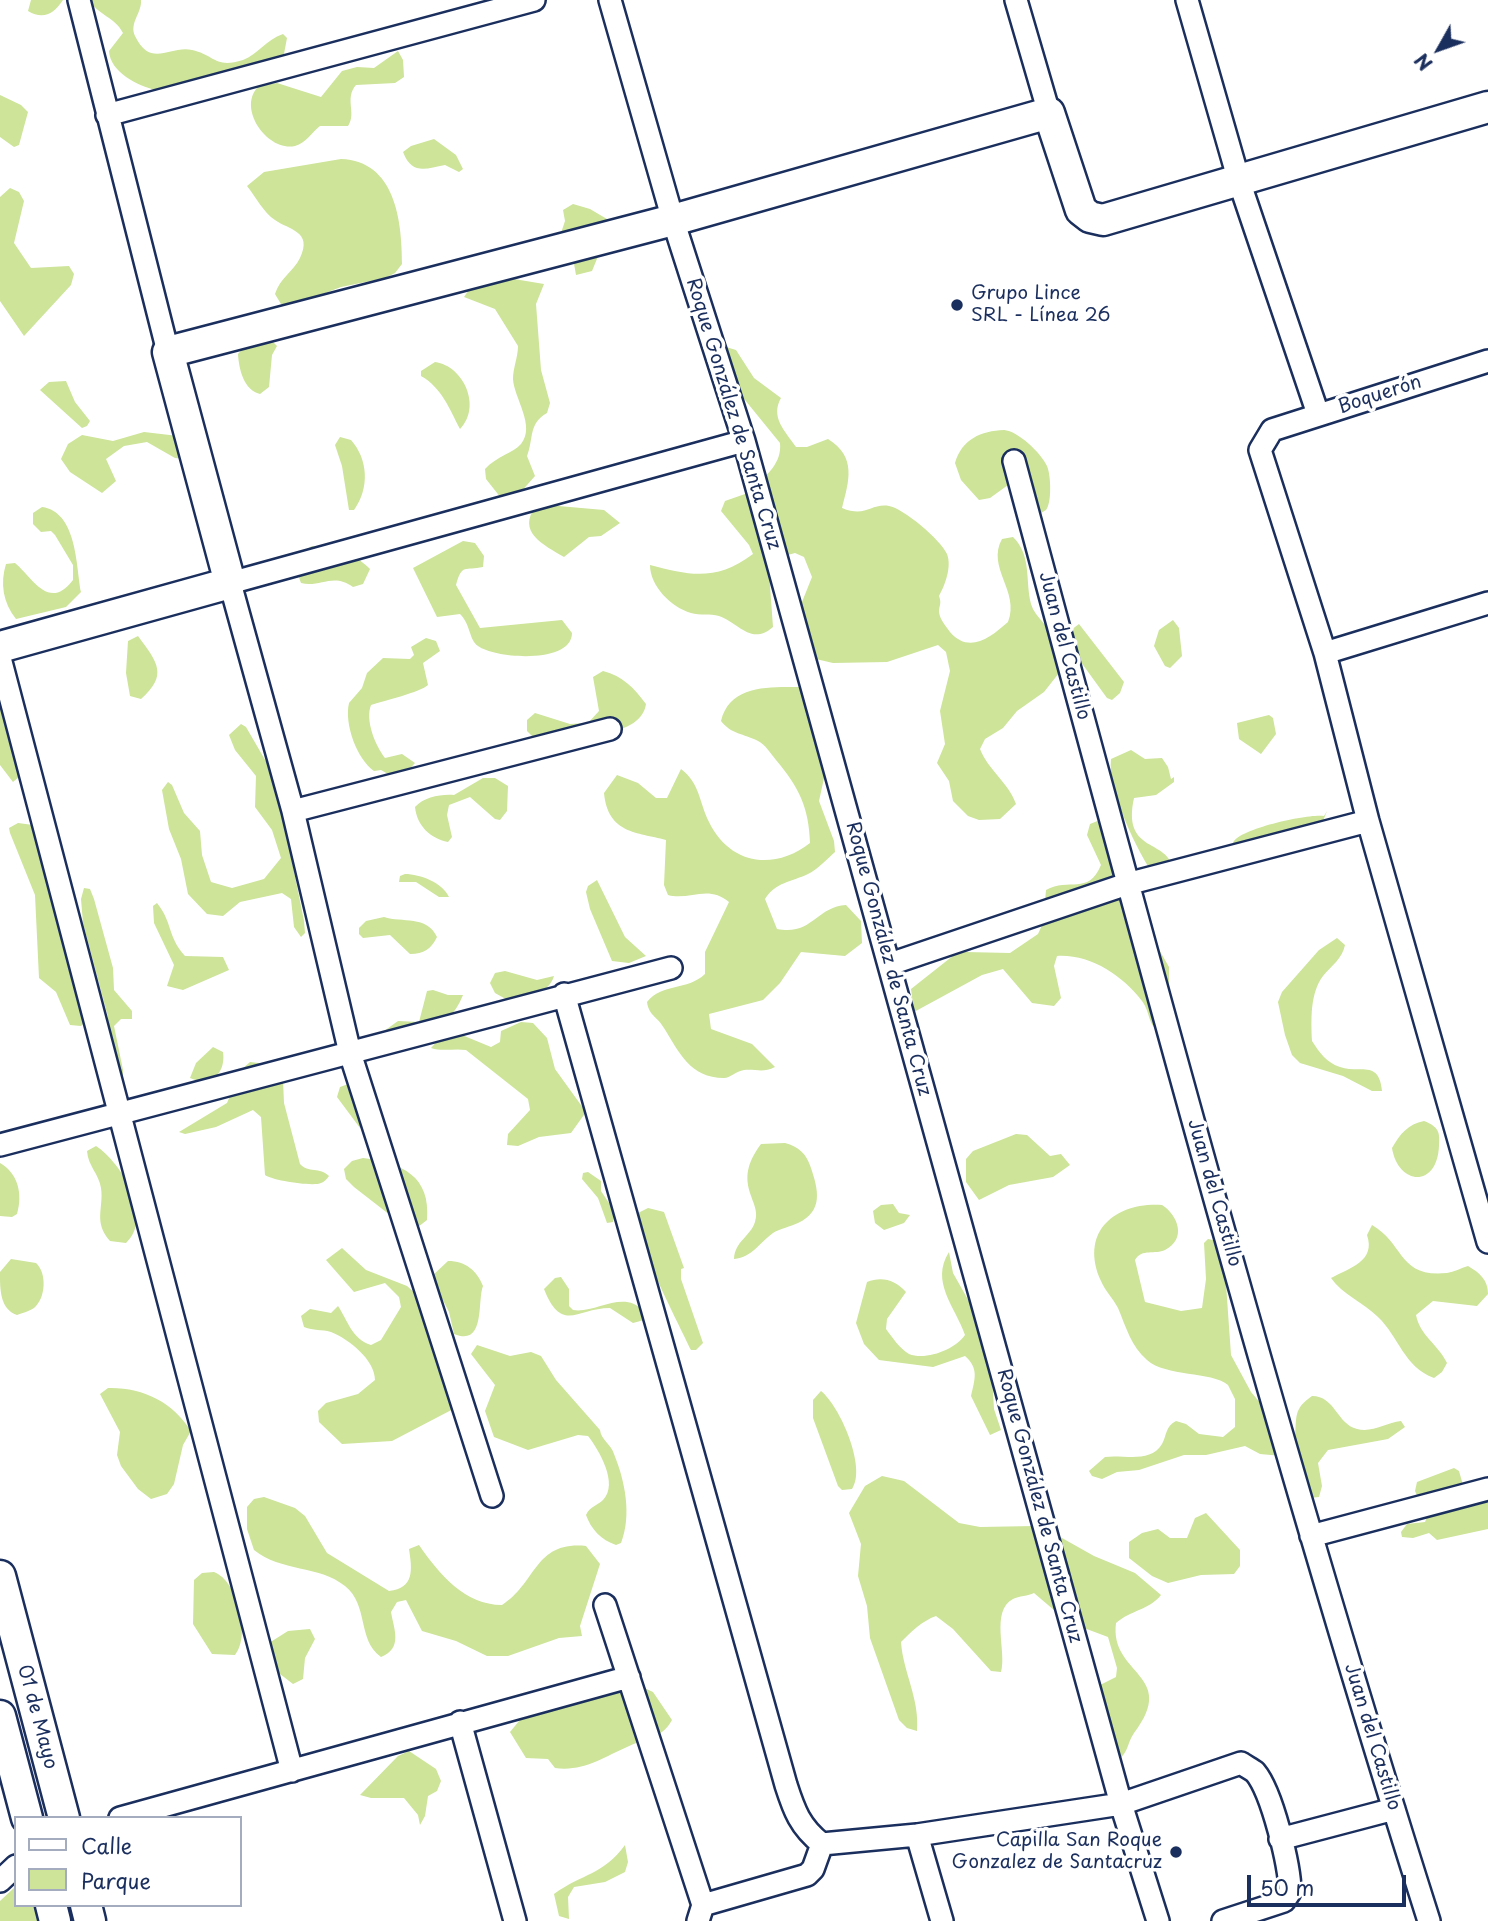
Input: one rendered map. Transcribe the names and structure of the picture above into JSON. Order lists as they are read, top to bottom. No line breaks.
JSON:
{"streets":{"street":["Boquerón","Roque González de Santa Cruz","Juan del Castillo","01 de Mayo"]},"places":["Grupo Lince SRL - Línea 26","Capilla San Roque Gonzalez de Santacruz"],"legend":["Calle","Parque"],"scale_bar":"50 m","north":"bottom left"}
